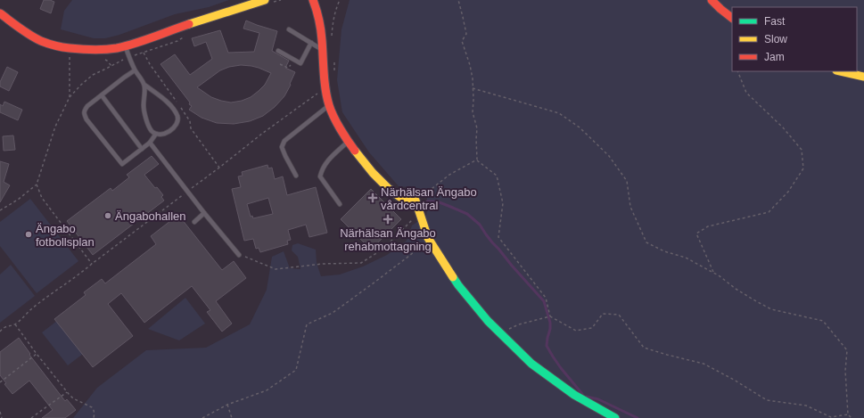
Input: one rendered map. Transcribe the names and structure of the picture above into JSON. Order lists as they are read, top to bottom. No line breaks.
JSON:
{"places":{"health":["Närhälsan Ängabo vårdcentral","Närhälsan Ängabo rehabmottagning"],"other":["Ängabohallen","Ängabo fotbollsplan"]},"legend":["Fast","Slow","Jam"]}
